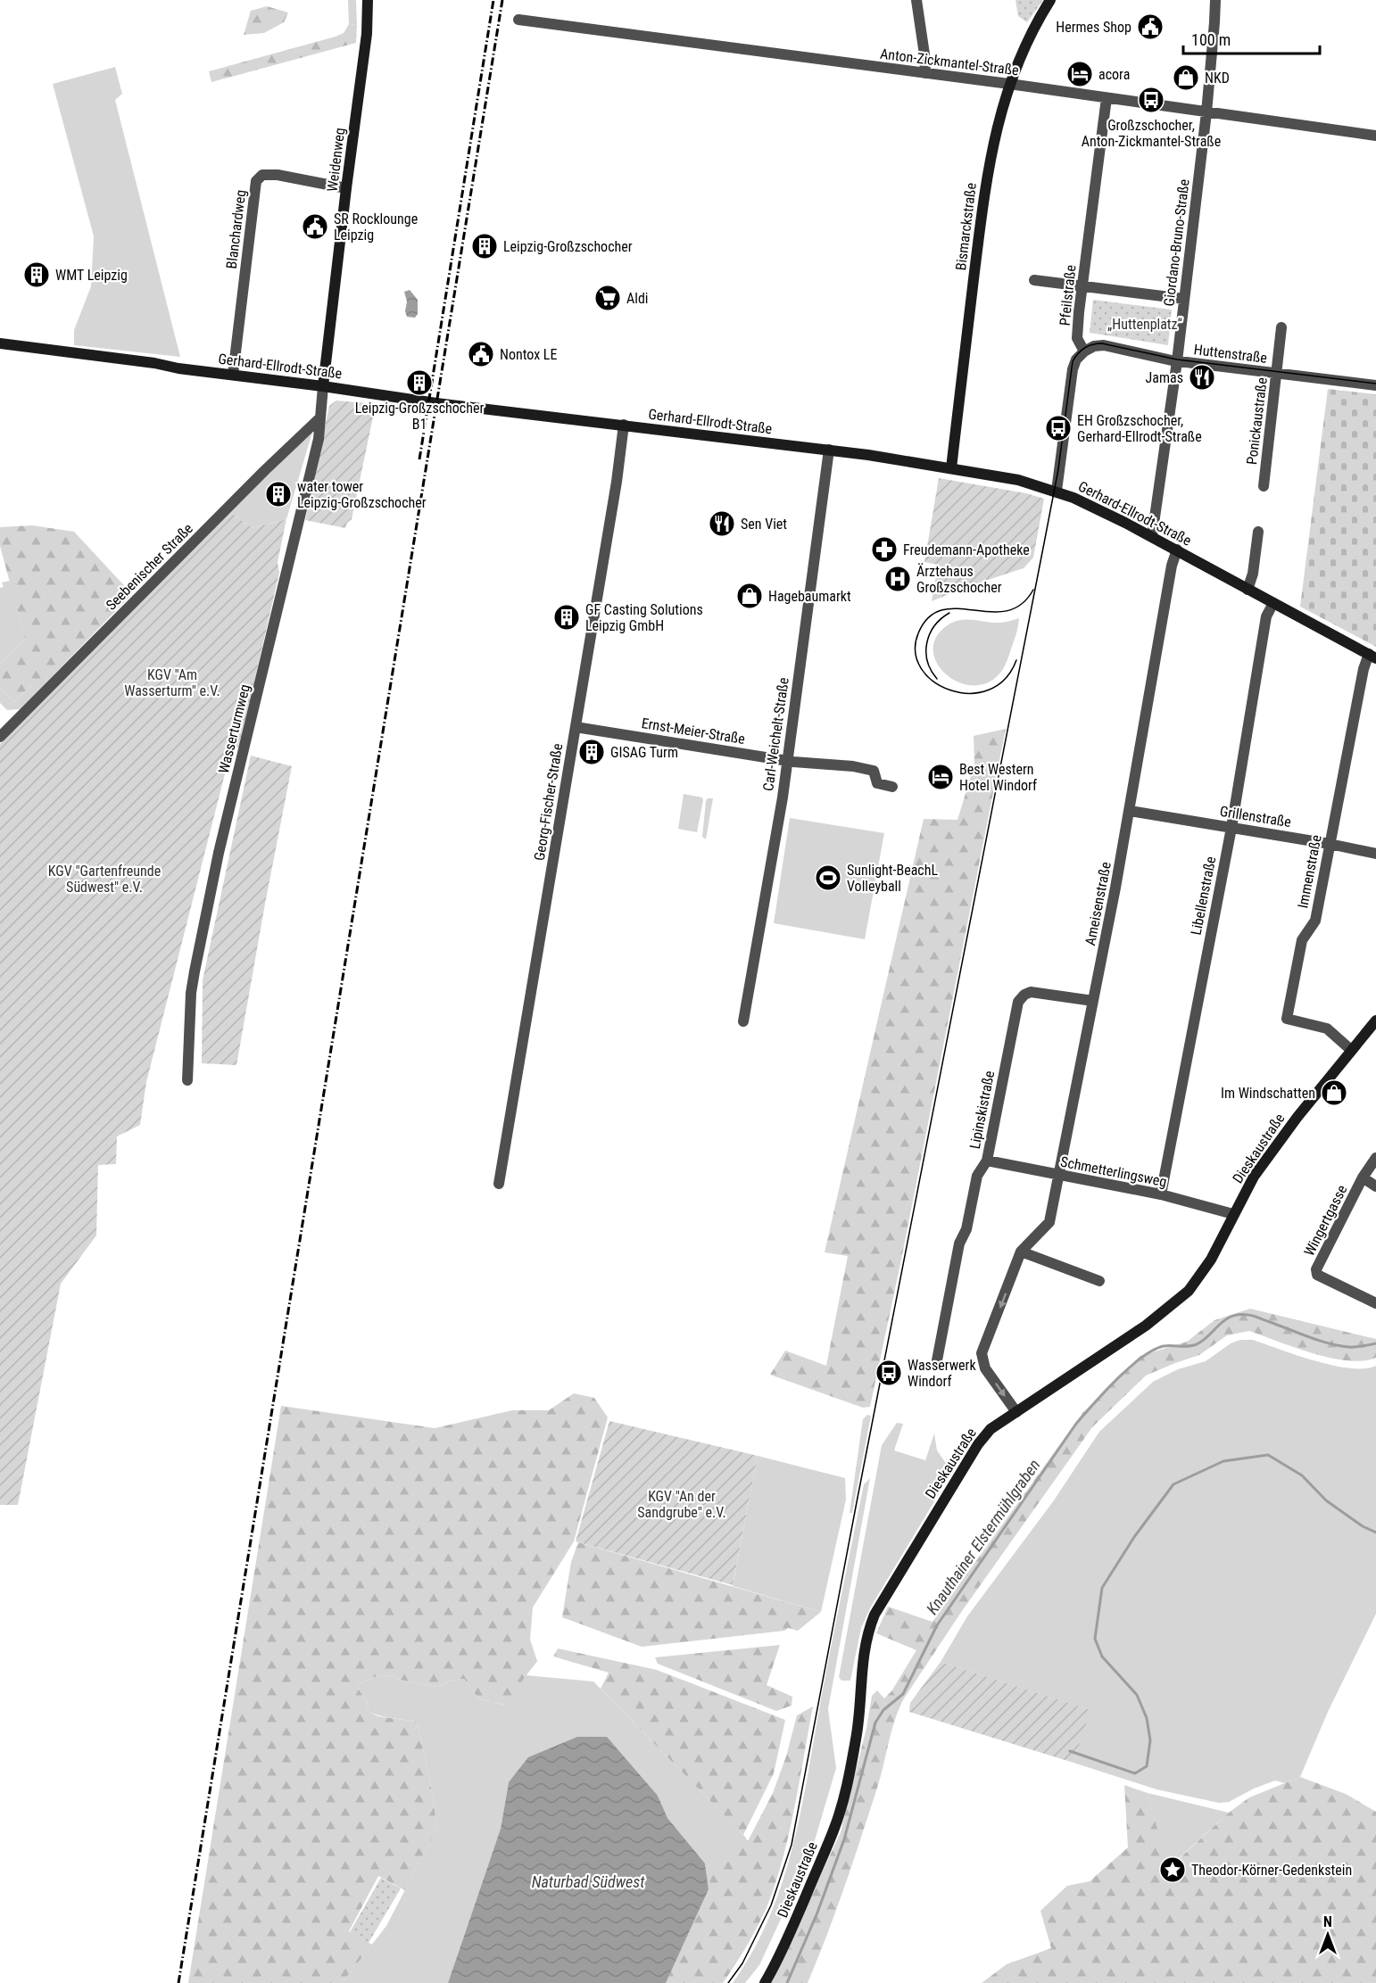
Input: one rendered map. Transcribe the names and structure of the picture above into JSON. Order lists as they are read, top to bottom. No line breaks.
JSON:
{"streets":{"main road":["Weidenweg","Bismarckstraße","Gerhard-Ellrodt-Straße","Dieskaustraße"],"street":["Anton-Zickmantel-Straße","Blanchardweg","Giordano-Bruno-Straße","Pfeilstraße","Huttenstraße","Ponickaustraße","Seebenischer Straße","Wasserturmweg","Ernst-Meier-Straße","Carl-Weichelt-Straße","Georg-Fischer-Straße","Grillenstraße","Immenstraße","Libellenstraße","Ameisenstraße","Lipinskistraße","Schmetterlingsweg","Wingertgasse"]},"crossings":[["Anton-Zickmantel-Straße","Bismarckstraße"],["Anton-Zickmantel-Straße","Giordano-Bruno-Straße"],["Anton-Zickmantel-Straße","Pfeilstraße"],["Weidenweg","Blanchardweg"],["Weidenweg","Gerhard-Ellrodt-Straße"],["Weidenweg","Wasserturmweg"],["Bismarckstraße","Gerhard-Ellrodt-Straße"],["Blanchardweg","Gerhard-Ellrodt-Straße"],["Giordano-Bruno-Straße","Huttenstraße"],["Giordano-Bruno-Straße","Gerhard-Ellrodt-Straße"],["Pfeilstraße","Huttenstraße"],["Huttenstraße","Ponickaustraße"],["Gerhard-Ellrodt-Straße","Wasserturmweg"],["Gerhard-Ellrodt-Straße","Carl-Weichelt-Straße"],["Gerhard-Ellrodt-Straße","Georg-Fischer-Straße"],["Gerhard-Ellrodt-Straße","Immenstraße"],["Gerhard-Ellrodt-Straße","Libellenstraße"],["Gerhard-Ellrodt-Straße","Ameisenstraße"],["Seebenischer Straße","Wasserturmweg"],["Ernst-Meier-Straße","Carl-Weichelt-Straße"],["Ernst-Meier-Straße","Georg-Fischer-Straße"],["Grillenstraße","Immenstraße"],["Grillenstraße","Libellenstraße"],["Grillenstraße","Ameisenstraße"],["Immenstraße","Dieskaustraße"],["Libellenstraße","Schmetterlingsweg"],["Ameisenstraße","Lipinskistraße"],["Ameisenstraße","Dieskaustraße"],["Ameisenstraße","Schmetterlingsweg"],["Lipinskistraße","Schmetterlingsweg"],["Dieskaustraße","Schmetterlingsweg"]],"water":["Knauthainer Elstermühlgraben","Naturbad Südwest"],"parks":["„Huttenplatz“","KGV \"Am Wasserturm\" e.V.","KGV \"Gartenfreunde Südwest\" e.V.","KGV \"An der Sandgrube\" e.V."],"places":{"public building":["Hermes Shop","SR Rocklounge Leipzig","Nontox LE"],"hotel":["acora","Best Western Hotel Windorf"],"shop":["NKD","Hagebaumarkt","Im Windschatten"],"bus stop":["Großzschocher, Anton-Zickmantel-Straße","EH Großzschocher, Gerhard-Ellrodt-Straße","Wasserwerk Windorf"],"building":["Leipzig-Großzschocher","WMT Leipzig","Leipzig-Großzschocher B1","water tower Leipzig-Großzschocher","GF Casting Solutions Leipzig GmbH","GISAG Turm"],"supermarket":["Aldi"],"restaurant":["Jamas","Sen Viet"],"pharmacy":["Freudemann-Apotheke"],"hospital":["Ärztehaus Großzschocher"],"sports":["Sunlight-BeachL Volleyball"],"place":["Theodor-Körner-Gedenkstein"]},"scale_bar":"100 m","north":"top"}
